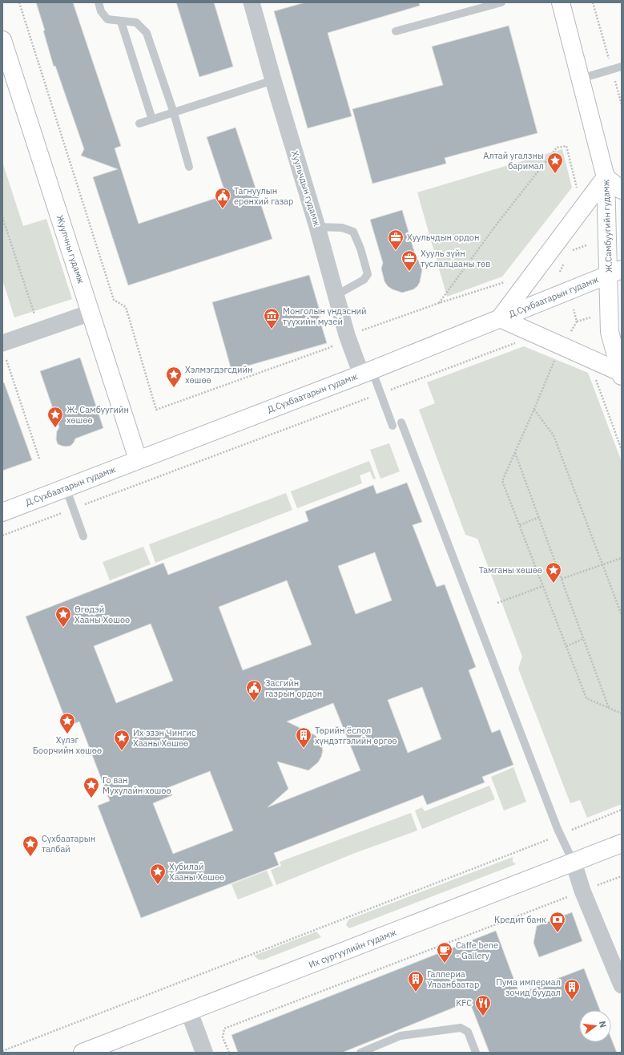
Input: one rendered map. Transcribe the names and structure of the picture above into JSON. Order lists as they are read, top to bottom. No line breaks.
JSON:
{"streets":{"main road":["Ж.Самбуугийн гудамж","Жуулчны гудамж","Д.Сүхбаатарын гудамж","Их сургуулийн гудамж"],"street":["Хуульчдын гудамж"]},"crossings":[["Хуульчдын гудамж","Д.Сүхбаатарын гудамж"],["Ж.Самбуугийн гудамж","Д.Сүхбаатарын гудамж"],["Жуулчны гудамж","Д.Сүхбаатарын гудамж"]],"places":{"place":["Алтай угалзны баримал","Хэлмэгдэгсдийн хөшөө","Ж. Самбуугийн хөшөө","Тамганы хөшөө","Өгөдэй Хааны Хөшөө","Хүлэг Боорчийн хөшөө","Их эзэн Чингис Хааны Хөшөө","Го ван Мухулайн хөшөө","Сүхбаатарын талбай","Хубилай Хааны Хөшөө"],"public building":["Тагнуулын ерөнхий газар","Засгийн газрын ордон"],"office":["Хуульчдын ордон","Хууль зүйн туслалцааны төв"],"museum":["Монголын үндэсний түүхийн музей"],"building":["Төрийн ёслол хүндэтгэлийн өргөө","Галлериа Улаанбаатар","Пума империал зочид буудал"],"bank":["Кредит банк"],"cafe":["Caffe bene - Gallery"],"restaurant":["KFC"]},"north":"right"}
